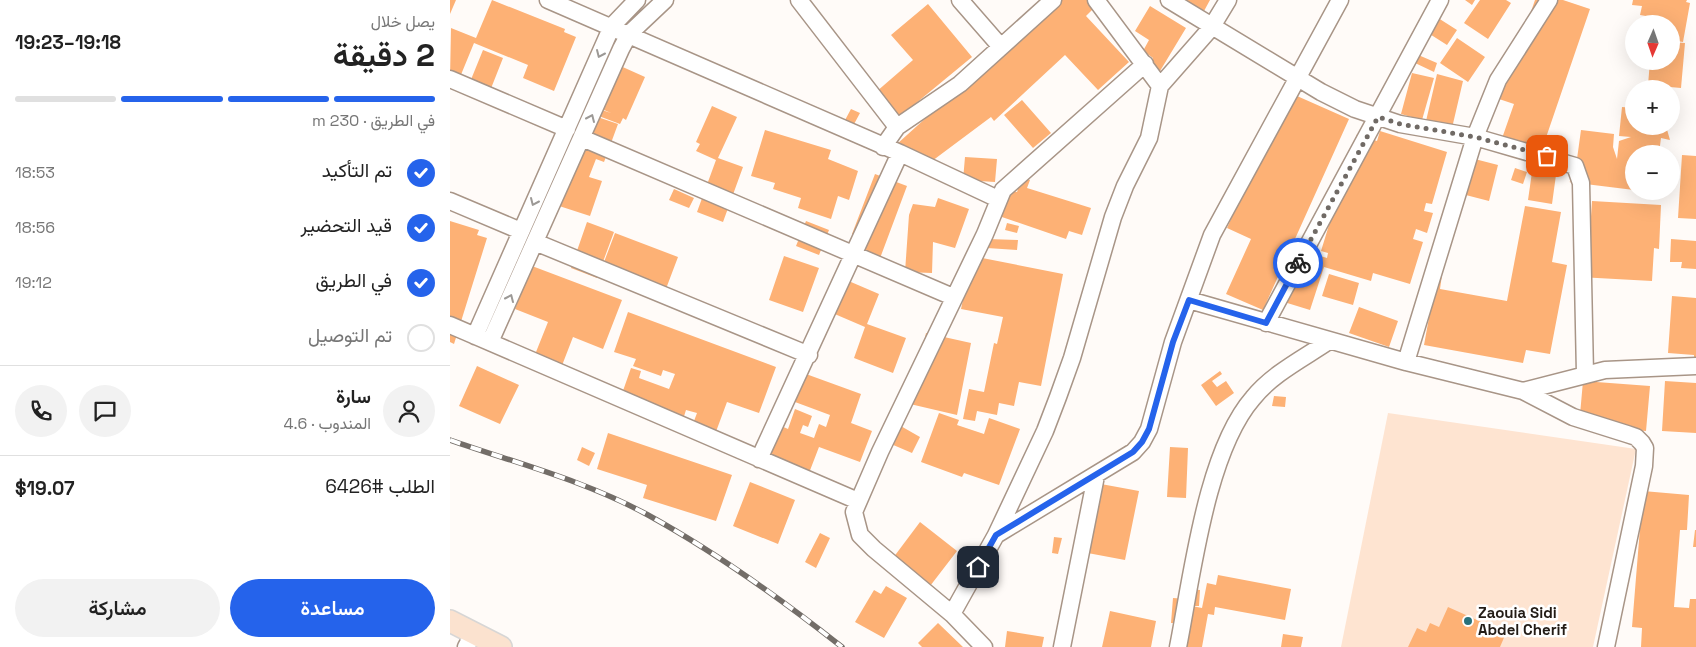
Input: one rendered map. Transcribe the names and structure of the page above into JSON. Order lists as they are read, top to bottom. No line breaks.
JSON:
{"places":["Zaouia Sidi Abdel Cherif"],"north":"bottom","page":{"heading":["2 دقيقة","يصل خلال","19:18–19:23"],"panel":["سارة","المندوب · 4.6","الطلب #6426","$19.07"],"map_buttons":["+","−"],"bar":"في الطريق · 230 m","list":[["تم التأكيد","18:53"],["قيد التحضير","18:56"],["في الطريق","19:12"],"تم التوصيل"],"buttons":["مساعدة","مشاركة"]}}
